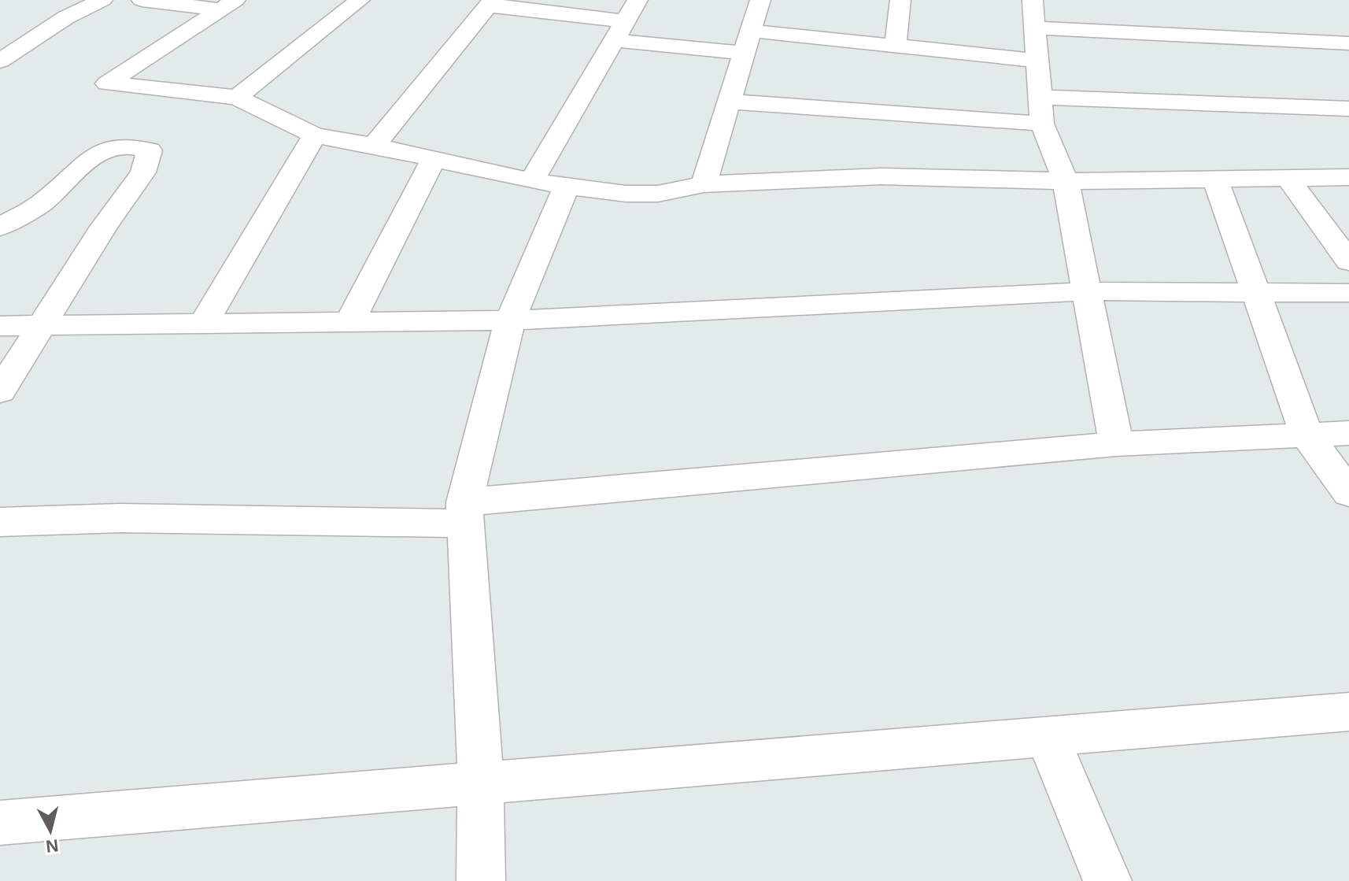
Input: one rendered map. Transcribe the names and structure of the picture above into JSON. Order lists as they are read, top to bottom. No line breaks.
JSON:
{"north":"bottom"}
